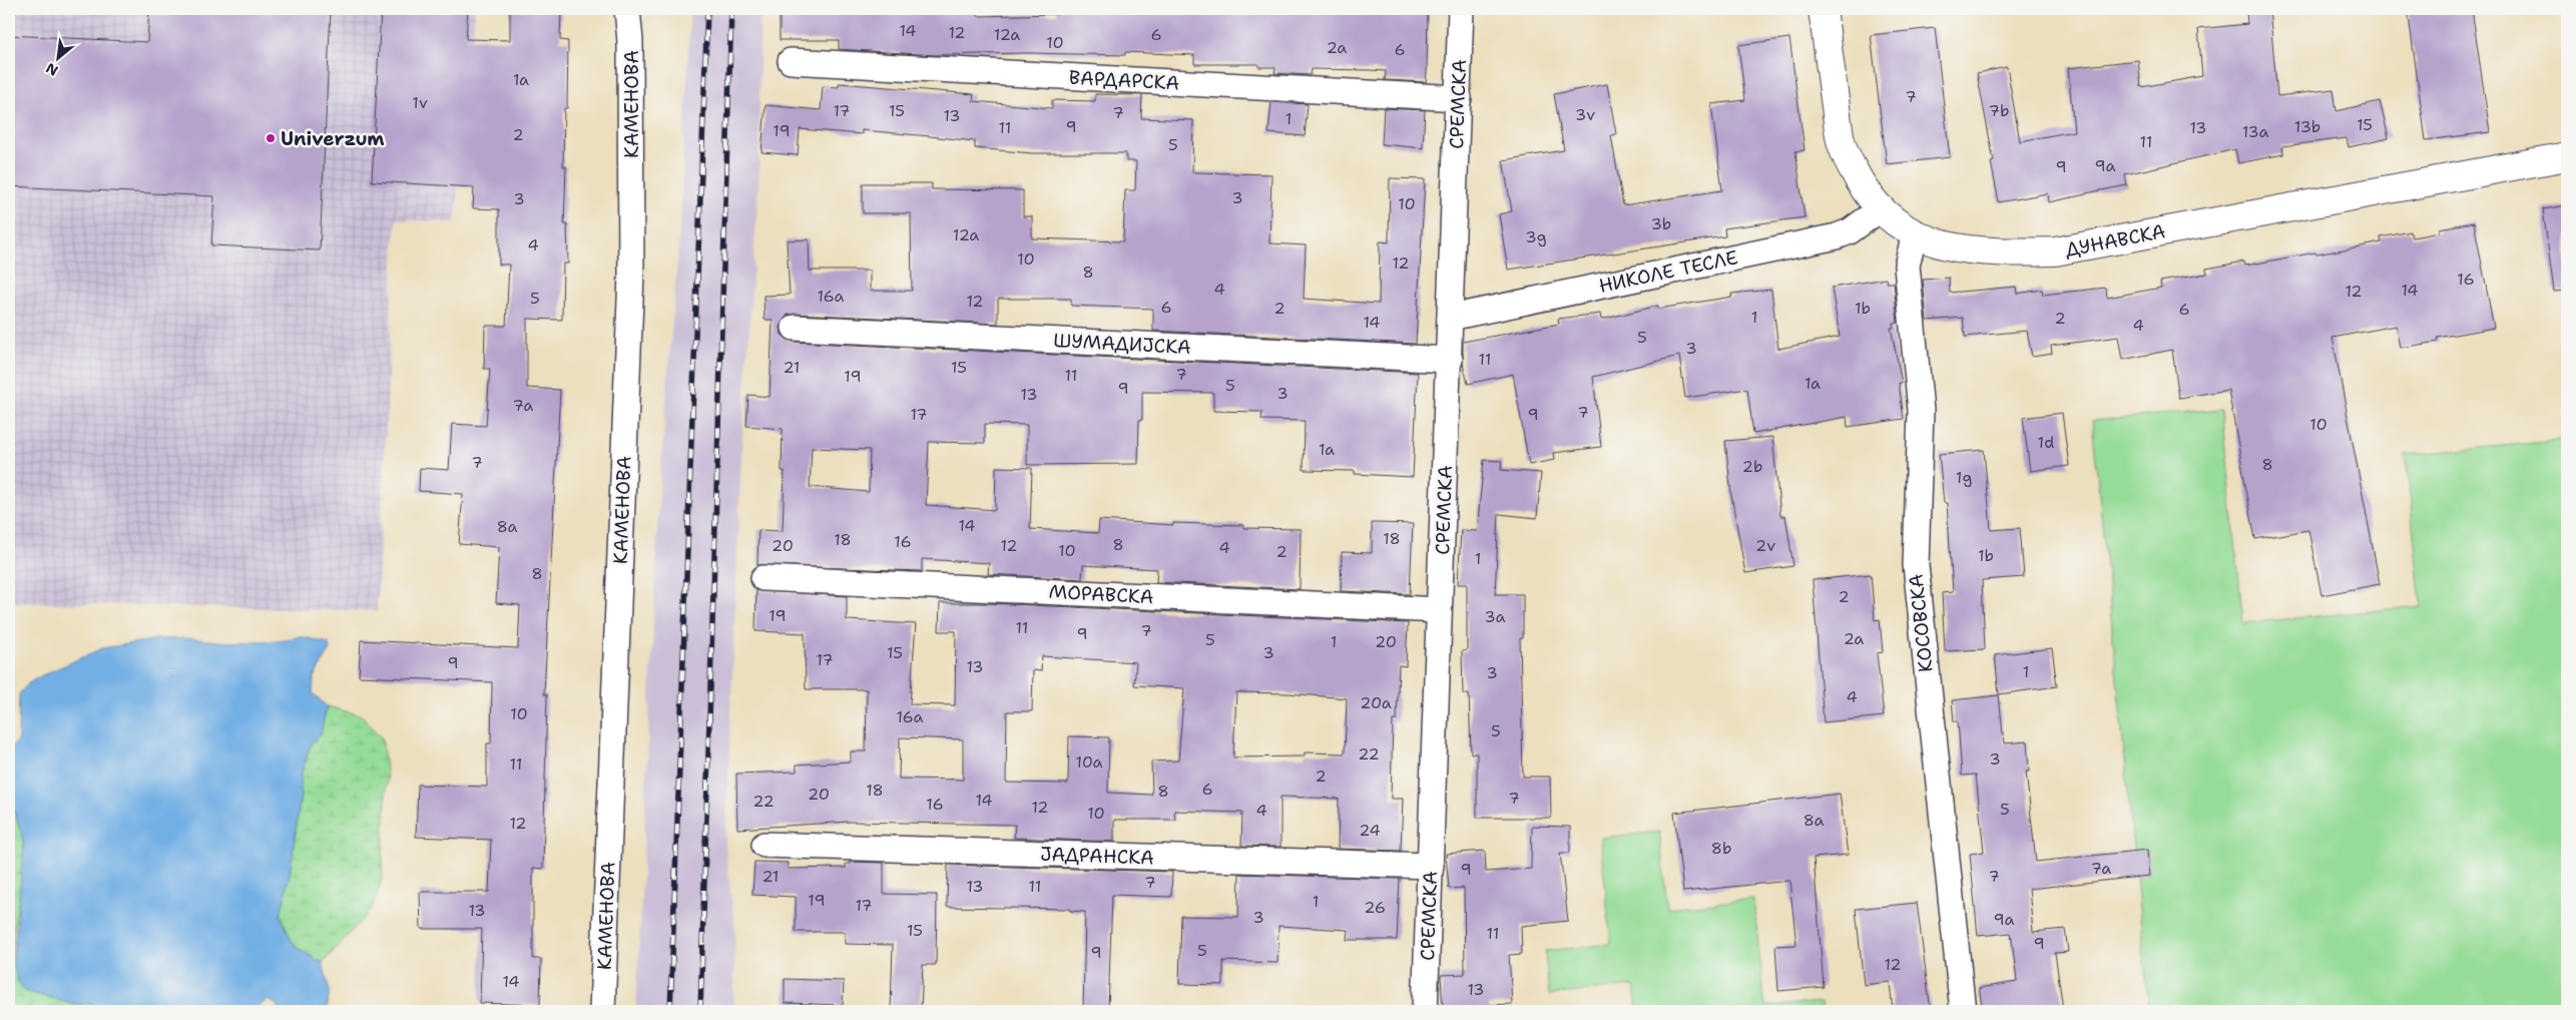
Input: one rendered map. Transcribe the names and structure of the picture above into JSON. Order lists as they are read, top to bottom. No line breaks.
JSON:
{"streets":{"main road":["ДУНАВСКА"],"street":["ВАРДАРСКА","КАМЕНОВА","СРЕМСКА","НИКОЛЕ ТЕСЛЕ","ШУМАДИЈСКА","МОРАВСКА","КОСОВСКА","ЈАДРАНСКА"]},"crossings":[["ВАРДАРСКА","СРЕМСКА"],["СРЕМСКА","НИКОЛЕ ТЕСЛЕ"],["СРЕМСКА","ШУМАДИЈСКА"],["СРЕМСКА","МОРАВСКА"],["СРЕМСКА","ЈАДРАНСКА"],["ДУНАВСКА","НИКОЛЕ ТЕСЛЕ"],["ДУНАВСКА","КОСОВСКА"]],"places":["Univerzum"],"house_numbers":["14","12","12a","6","10","2a","6","1a","7","1v","17","15","7b","7","3v","13","1","15","9","13b","11","13","19","13a","2","11","5","9a","9","3","3","10","3b","12a","3g","4","10","12","8","16","4","14","12","16a","5","12","6","2","1b","6","1","2","14","4","5","3","11","21","15","7","11","19","1a","5","9","3","13","7a","7","17","9","10","1d","1a","7","8","2b","1g","14","8a","18","18","16","8","20","12","2v","4","10","2","1b","1","8","2","19","3a","11","7","9","2a","5","1","20","15","3","17","9","13","1","3","4","20a","10","16a","5","22","3","10a","11","2","6","18","8","20","7","14","22","16","12","5","4","10","8a","12","24","8b","7a","9","21","7","7","13","11","19","1","17","26","13","3","9a","15","11","9","5","9","12","14","13"],"north":"bottom left"}
